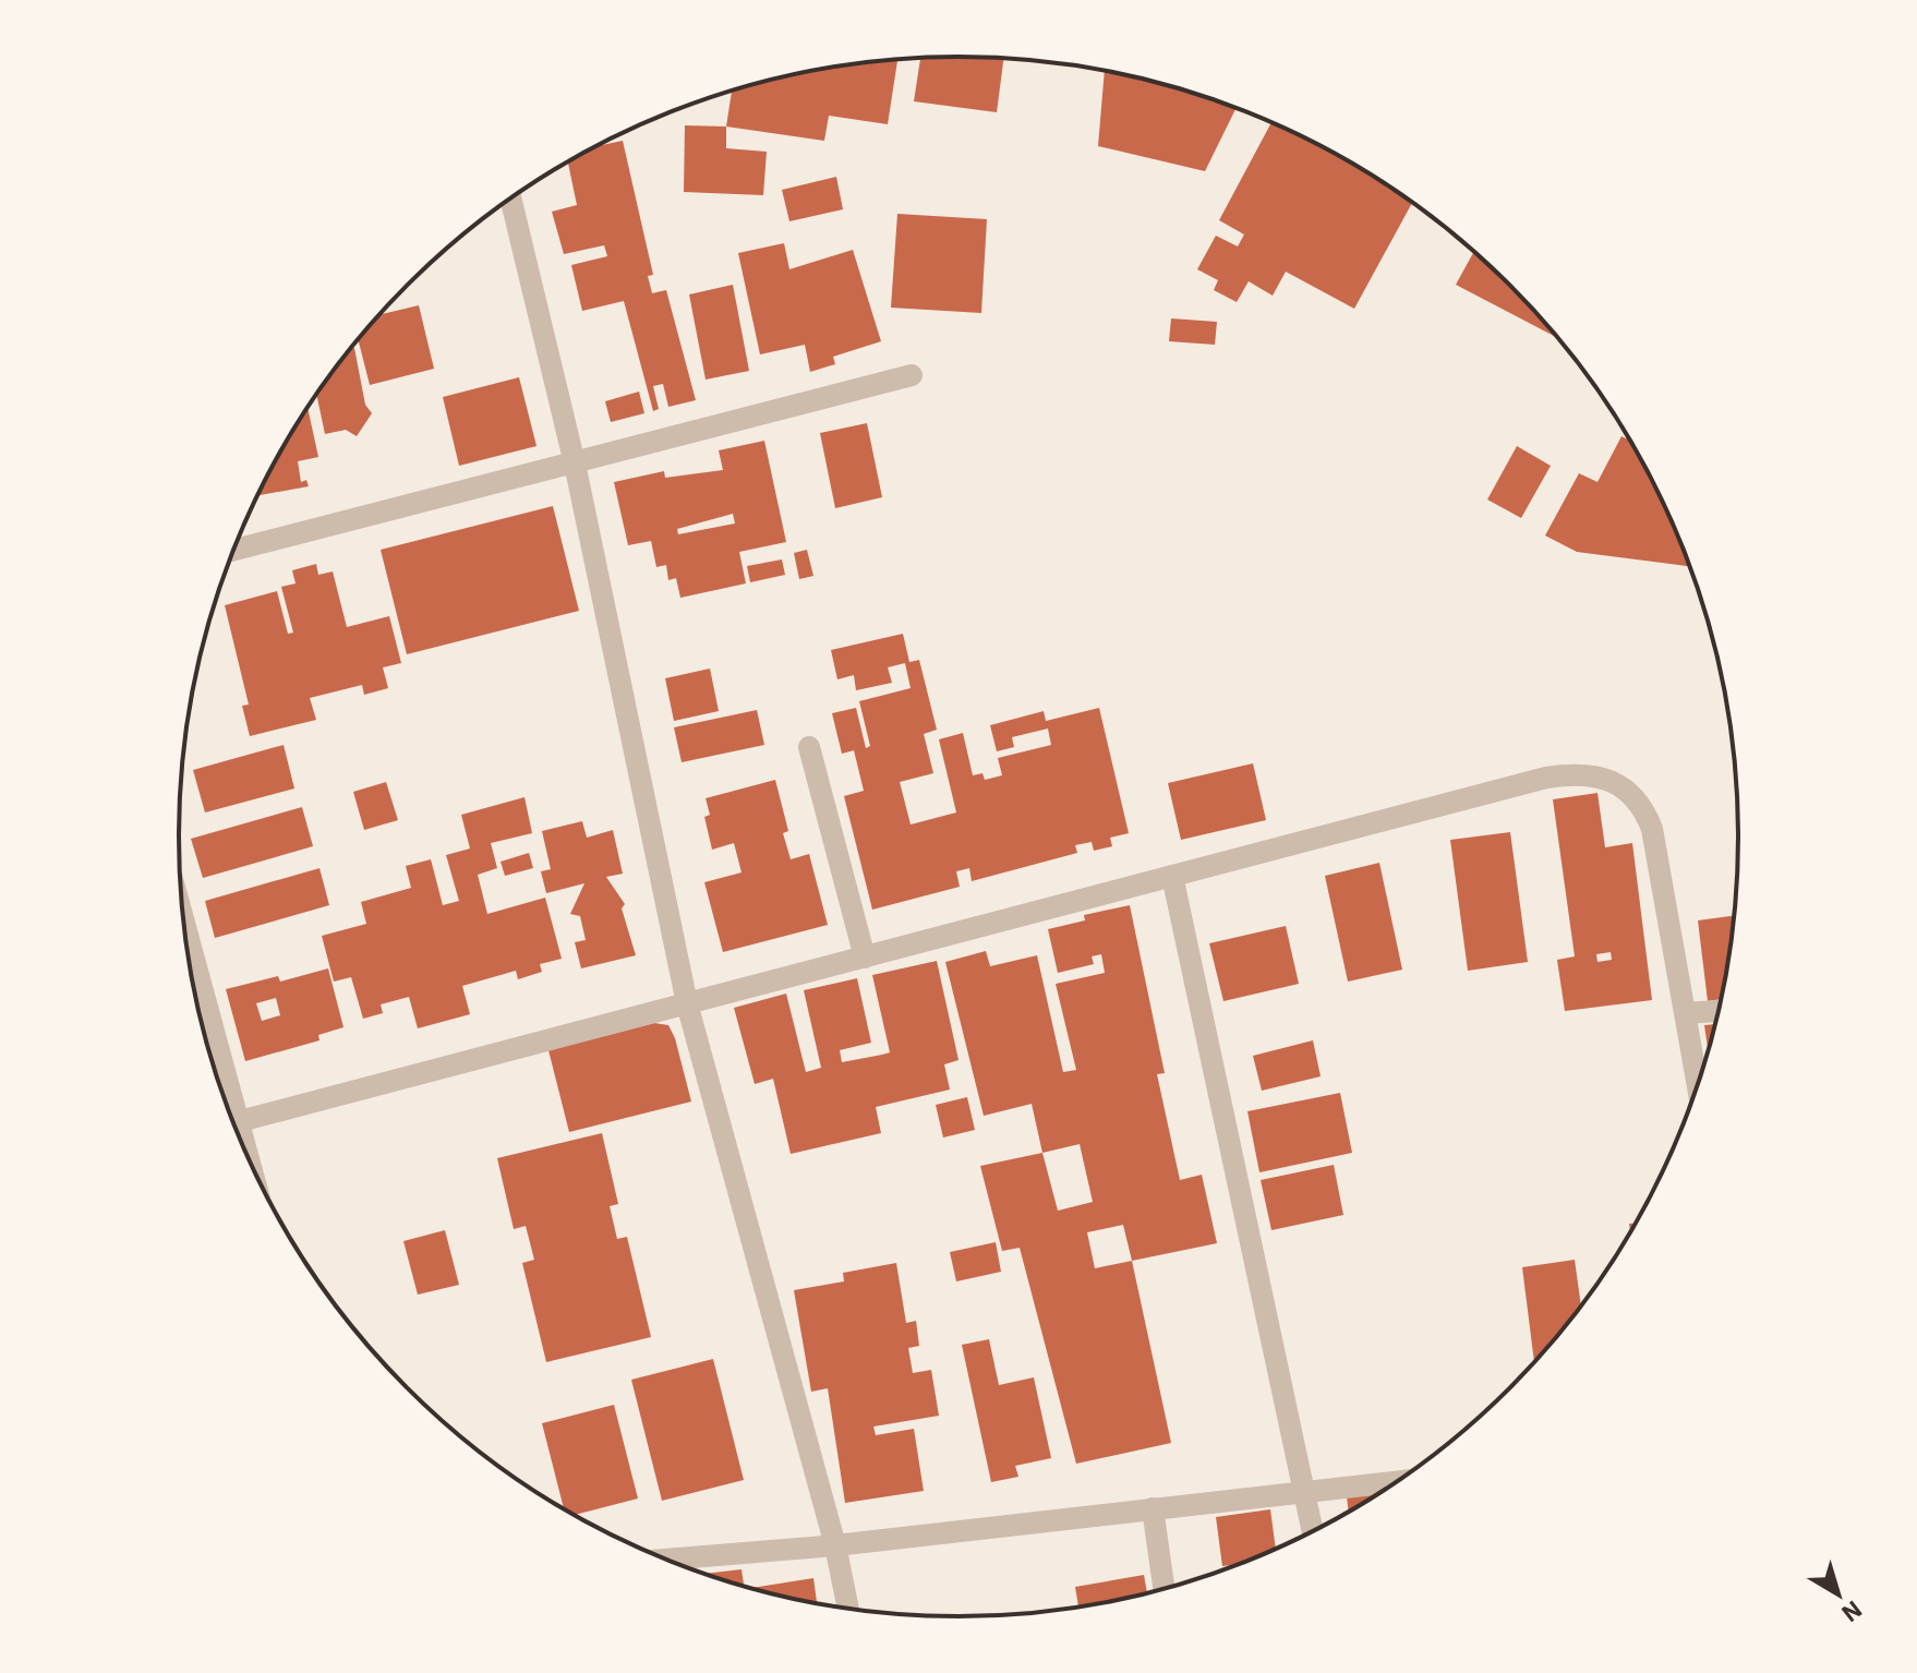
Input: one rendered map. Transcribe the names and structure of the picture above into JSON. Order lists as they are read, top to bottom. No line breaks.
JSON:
{"north":"bottom right"}
